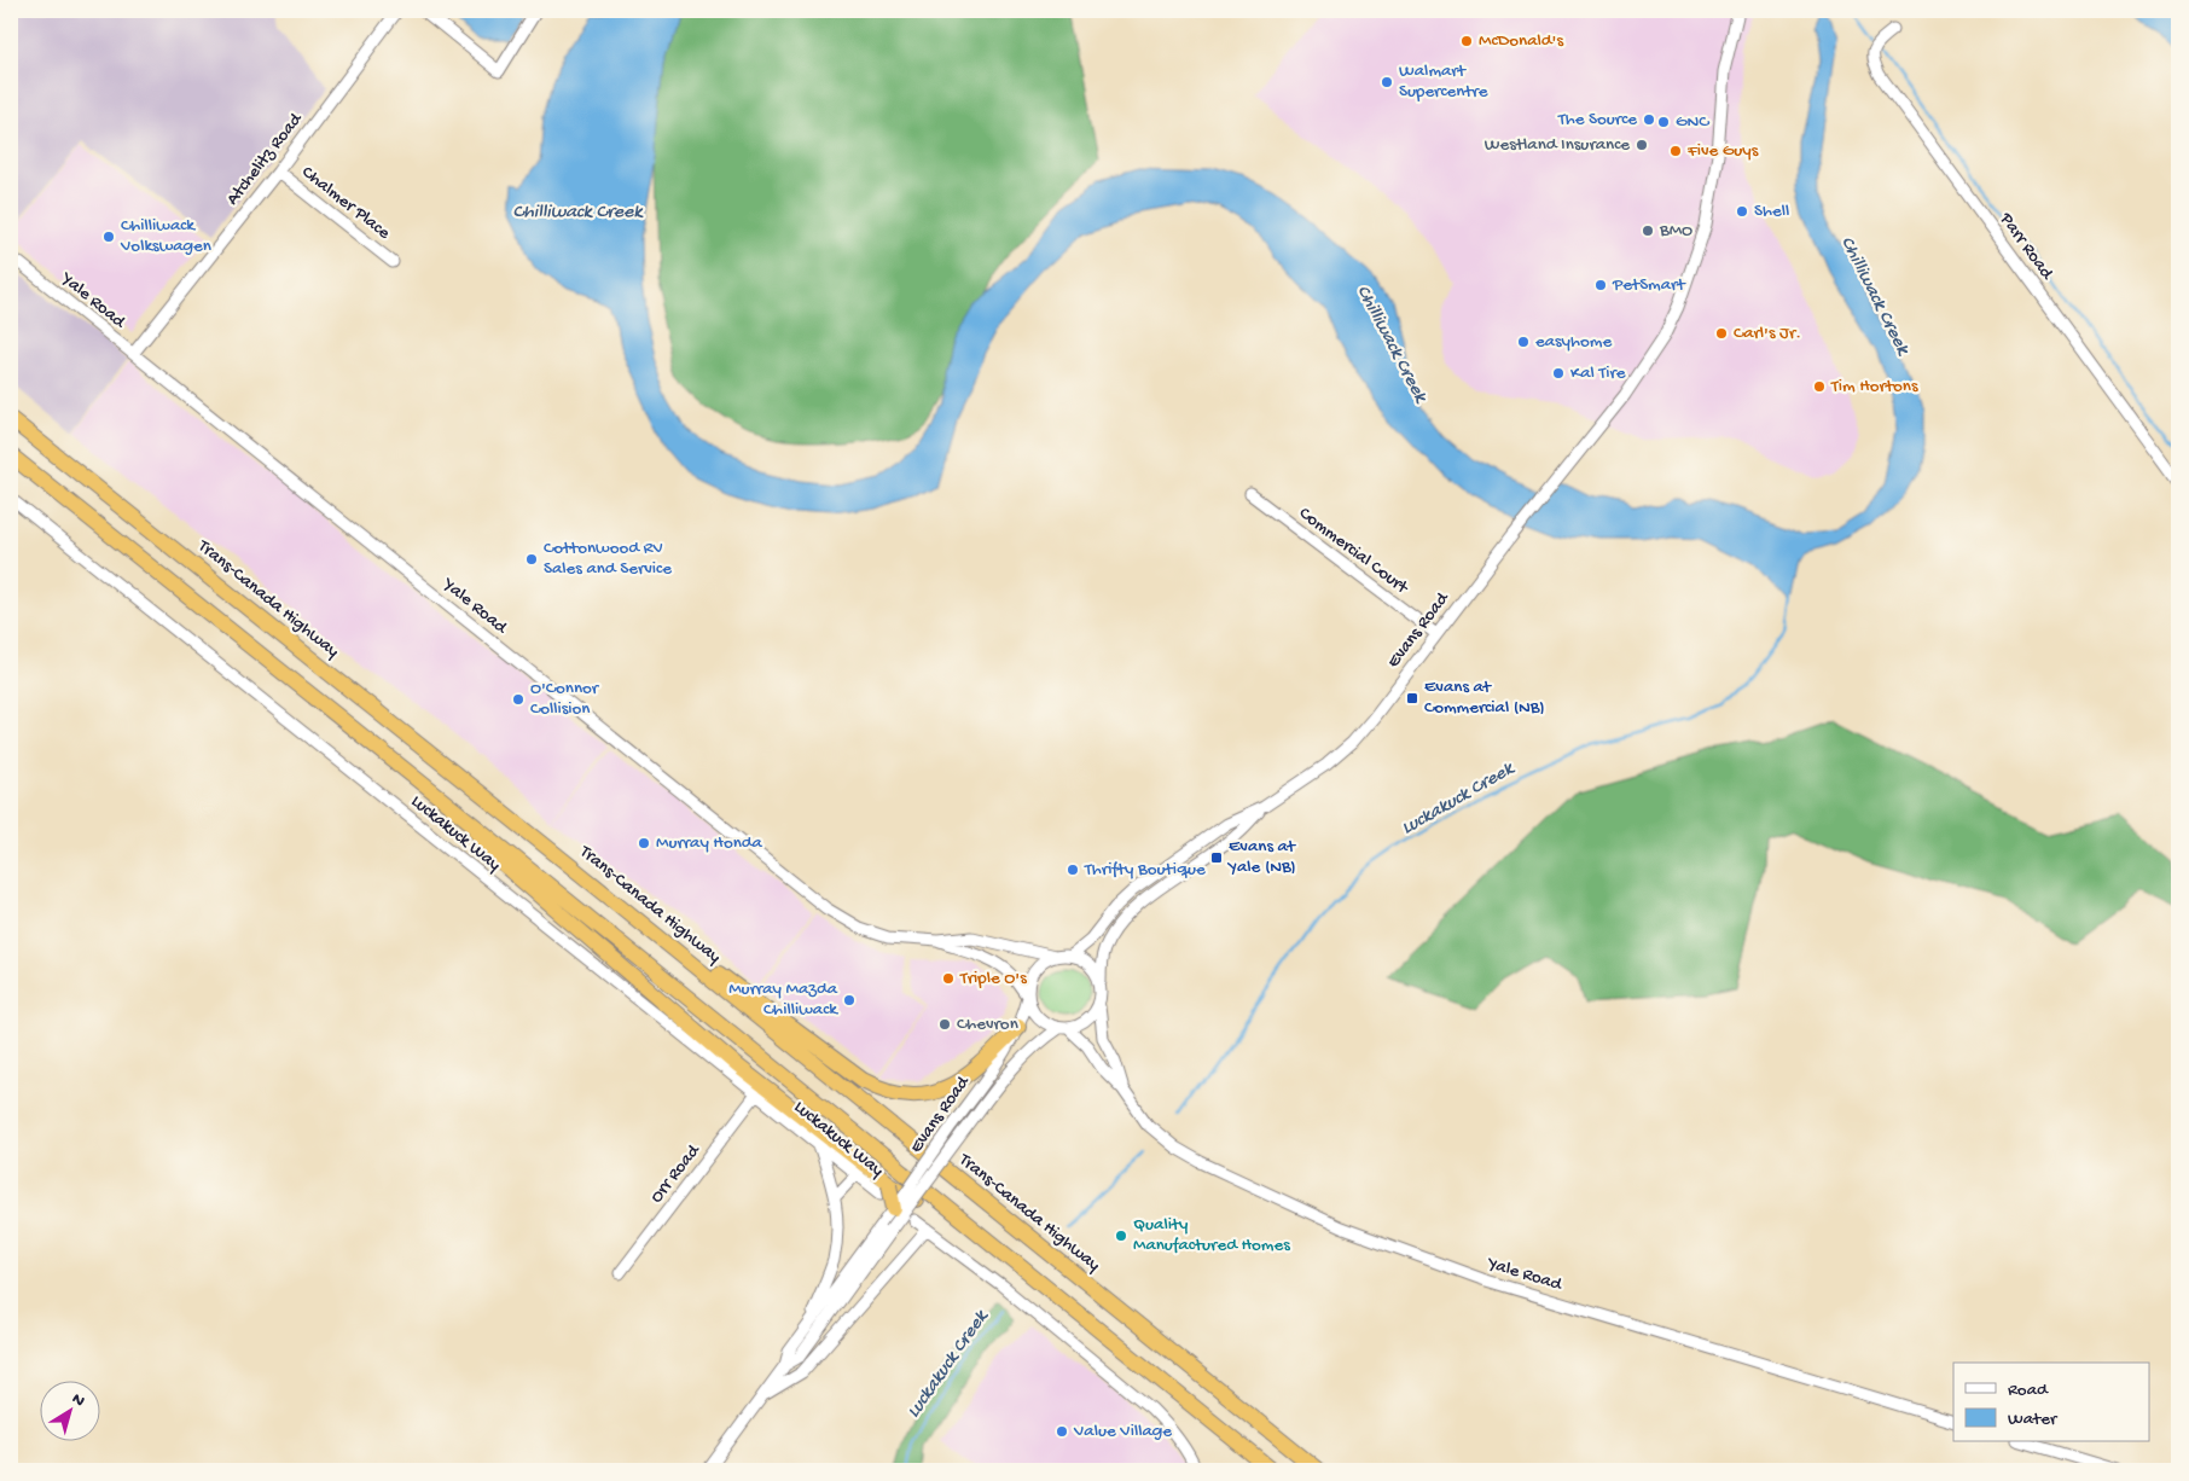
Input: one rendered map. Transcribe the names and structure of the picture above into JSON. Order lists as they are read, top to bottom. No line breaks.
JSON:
{"streets":{"highway":["Trans-Canada Highway"],"street":["Atchelitz Road","Chalmer Place","Parr Road","Yale Road","Commercial Court","Evans Road","Luckakuck Way","Orr Road"]},"crossings":[["Atchelitz Road","Chalmer Place"],["Atchelitz Road","Yale Road"],["Yale Road","Evans Road"],["Commercial Court","Evans Road"],["Luckakuck Way","Orr Road"]],"water":["Chilliwack Creek","Luckakuck Creek"],"places":{"other":["McDonald's","Walmart Supercentre","The Source","GNC","Westland Insurance","Five Guys","Shell","BMO","Chilliwack Volkswagen","PetSmart","Carl's Jr.","easyhome","Kal Tire","Tim Hortons","Cottonwood RV Sales and Service","O'Connor Collision","Murray Honda","Thrifty Boutique","Triple O's","Murray Mazda Chilliwack","Chevron","Quality Manufactured Homes","Value Village"],"transit":["Evans at Commercial (NB)","Evans at Yale (NB)"]},"legend":["Road","Water"],"north":"top right"}
